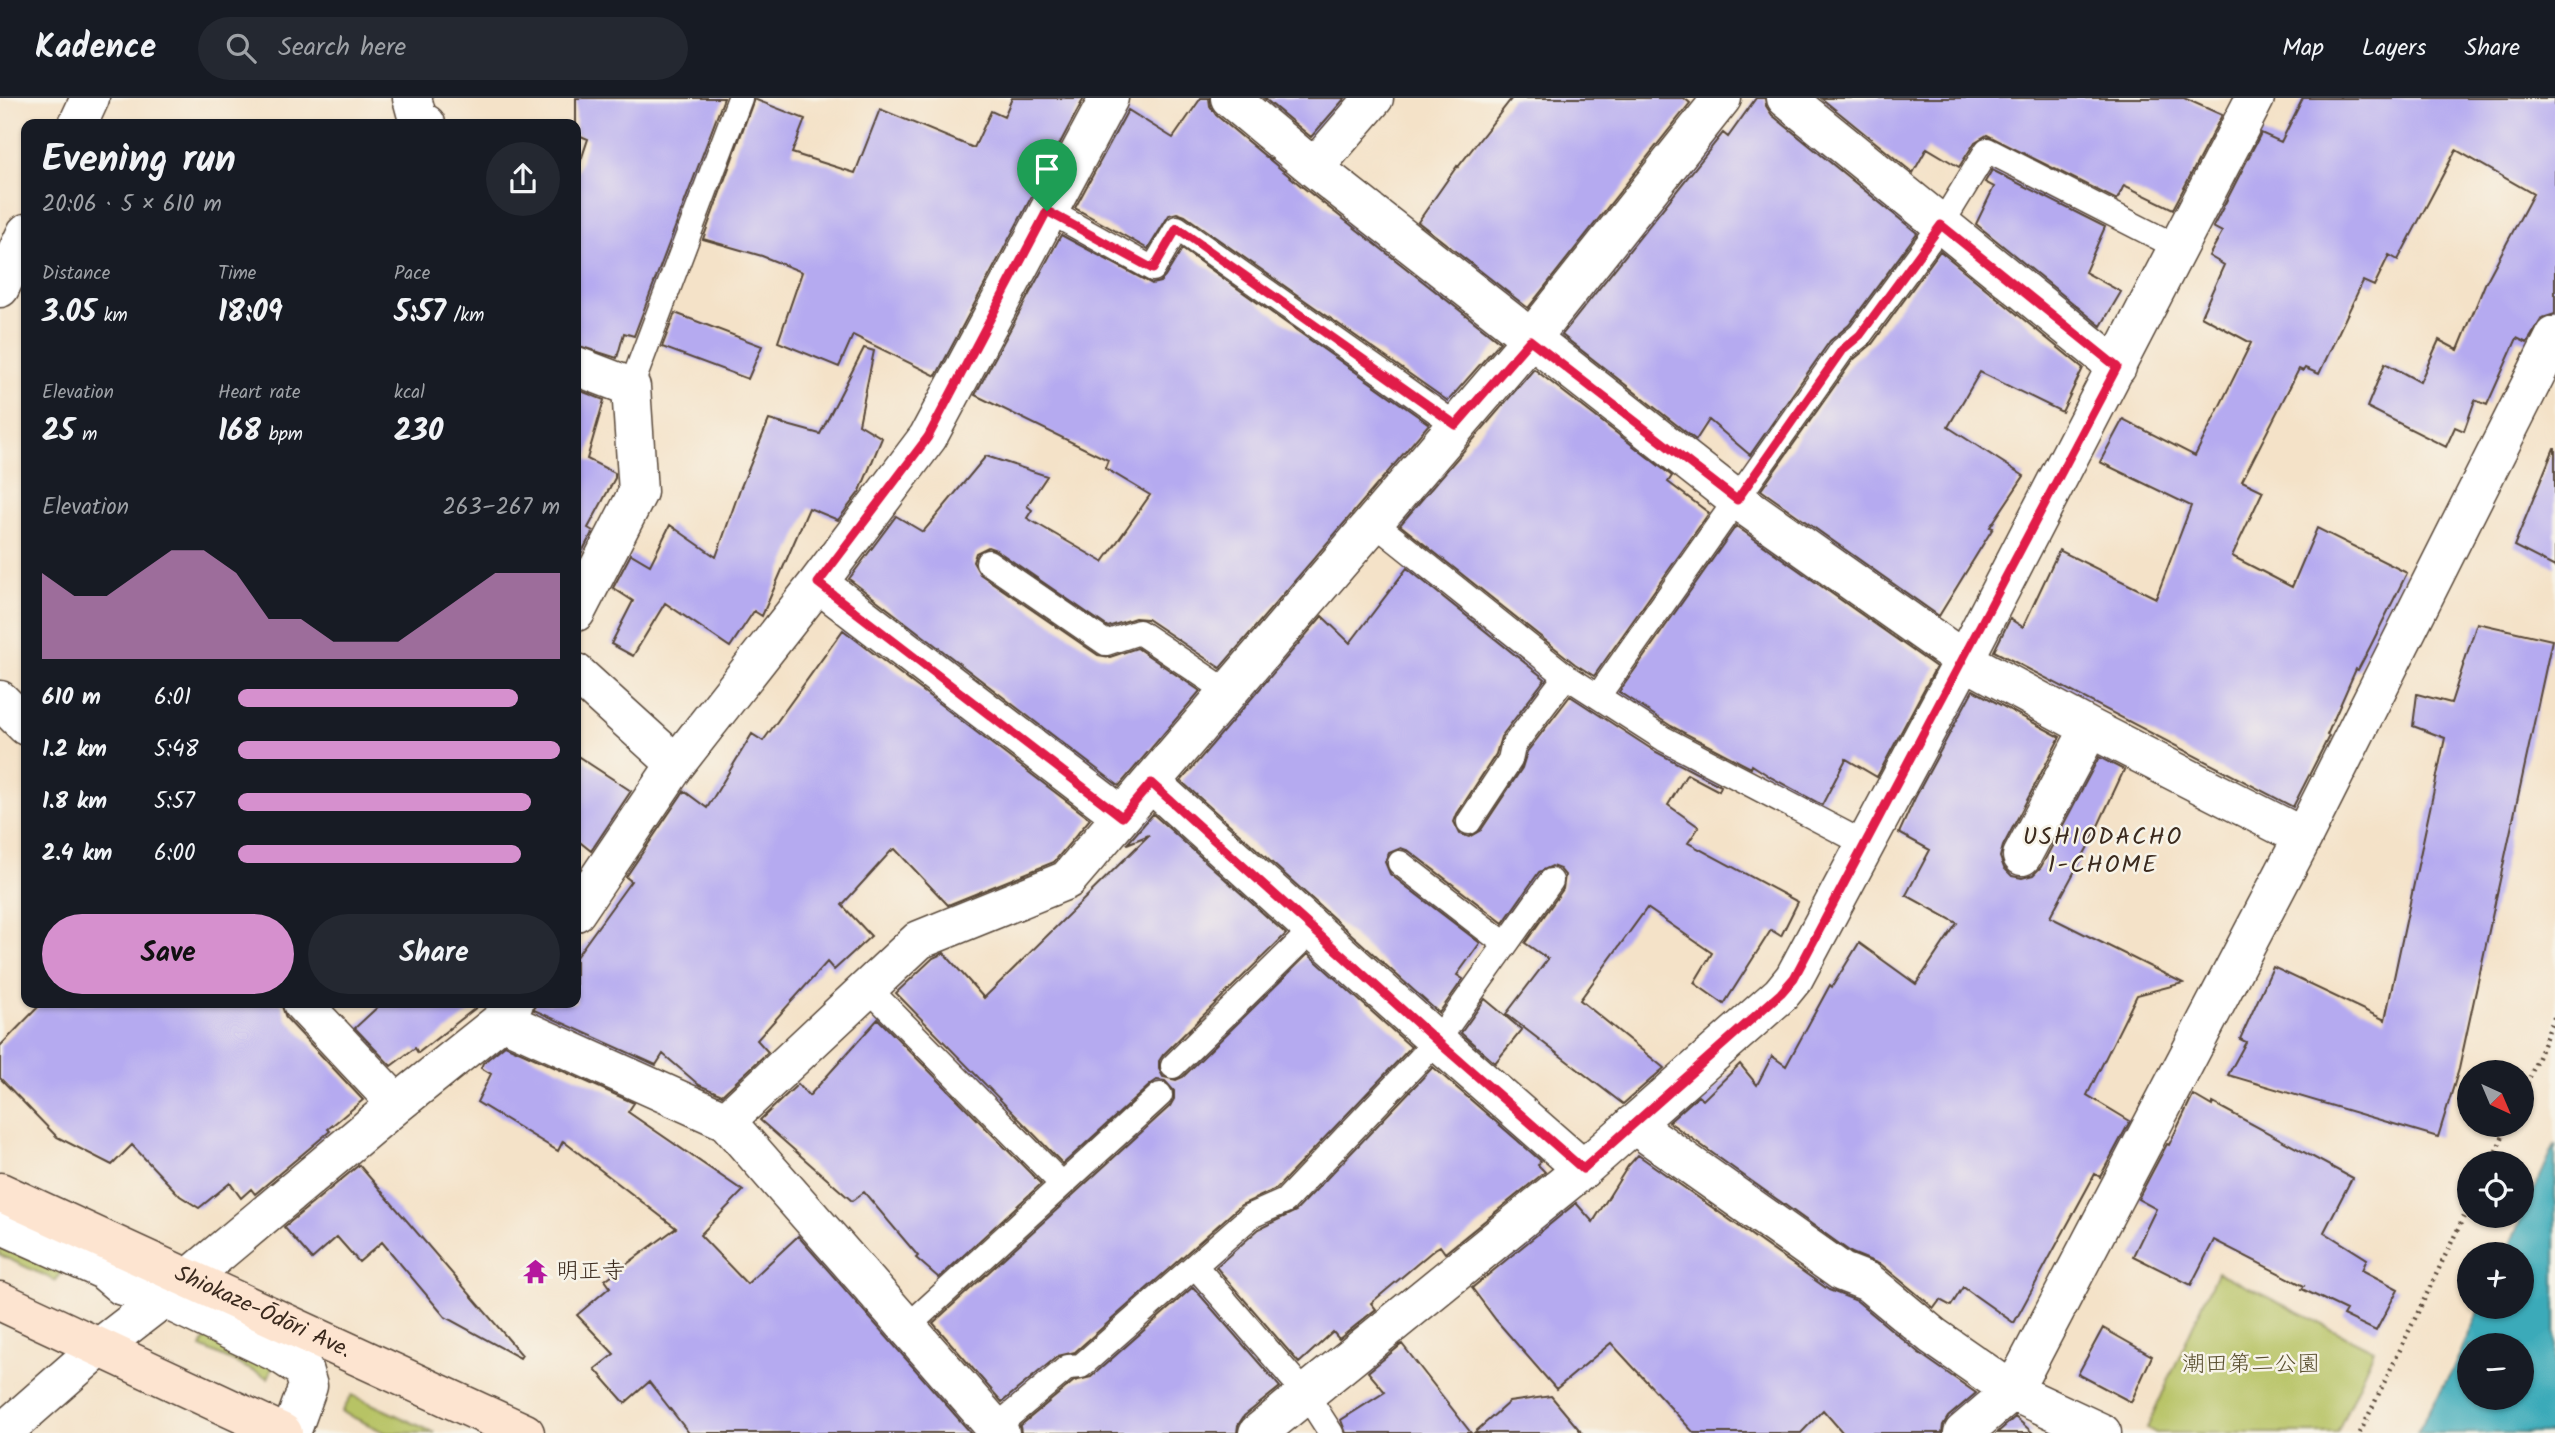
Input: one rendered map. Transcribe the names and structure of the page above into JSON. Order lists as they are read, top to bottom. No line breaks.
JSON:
{"streets":{"street":["Shiokaze-Ōdōri Ave."]},"districts":["USHIODACHO 1-CHOME"],"parks":["潮田第二公園"],"places":{"temple":["明正寺"]},"north":"bottom right","page":{"header":"Kadence","search":"Search here","nav":["Map","Layers","Share"],"heading":["Evening run","20:06 · 5 × 610 m"],"stats":[["Distance","3.05 km"],["Time","18:09"],["Pace","5:57 /km"],["Elevation","25 m"],["Heart rate","168 bpm"],["kcal","230"]],"chart":["Elevation","263–267 m"],"list":[{"name":"610 m","note":"6:01"},{"name":"1.2 km","note":"5:48"},{"name":"1.8 km","note":"5:57"},{"name":"2.4 km","note":"6:00"}],"buttons":["Save","Share"],"map_buttons":["+","−"]}}
